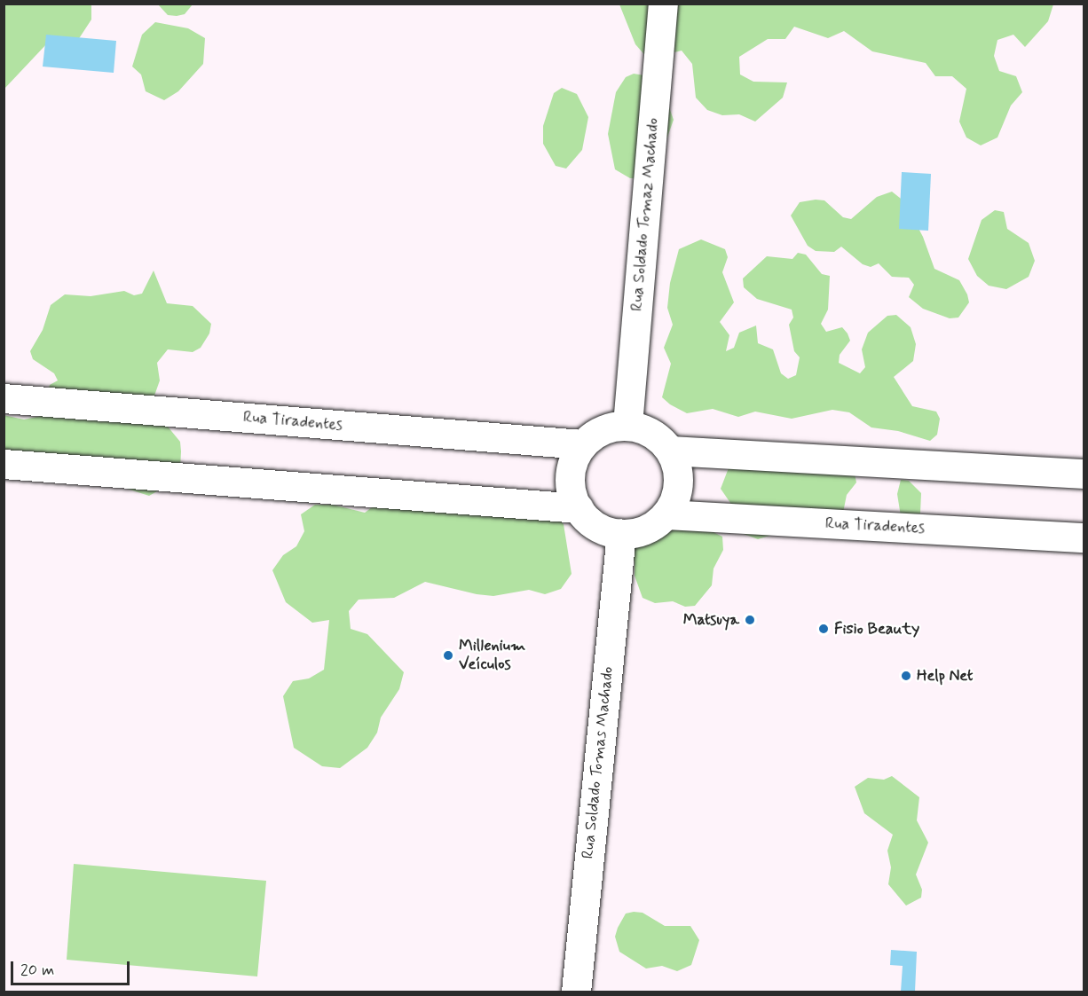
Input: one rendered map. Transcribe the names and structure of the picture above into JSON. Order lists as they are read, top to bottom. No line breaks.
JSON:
{"streets":{"main road":["Rua Soldado Tomaz Machado","Rua Tiradentes","Rua Soldado Tomas Machado"]},"crossings":[["Rua Soldado Tomaz Machado","Rua Tiradentes"],["Rua Soldado Tomaz Machado","Rua Soldado Tomas Machado"],["Rua Tiradentes","Rua Soldado Tomas Machado"]],"places":["Matsuya","Fisio Beauty","Millenium Veículos","Help Net"],"scale_bar":"20 m"}
